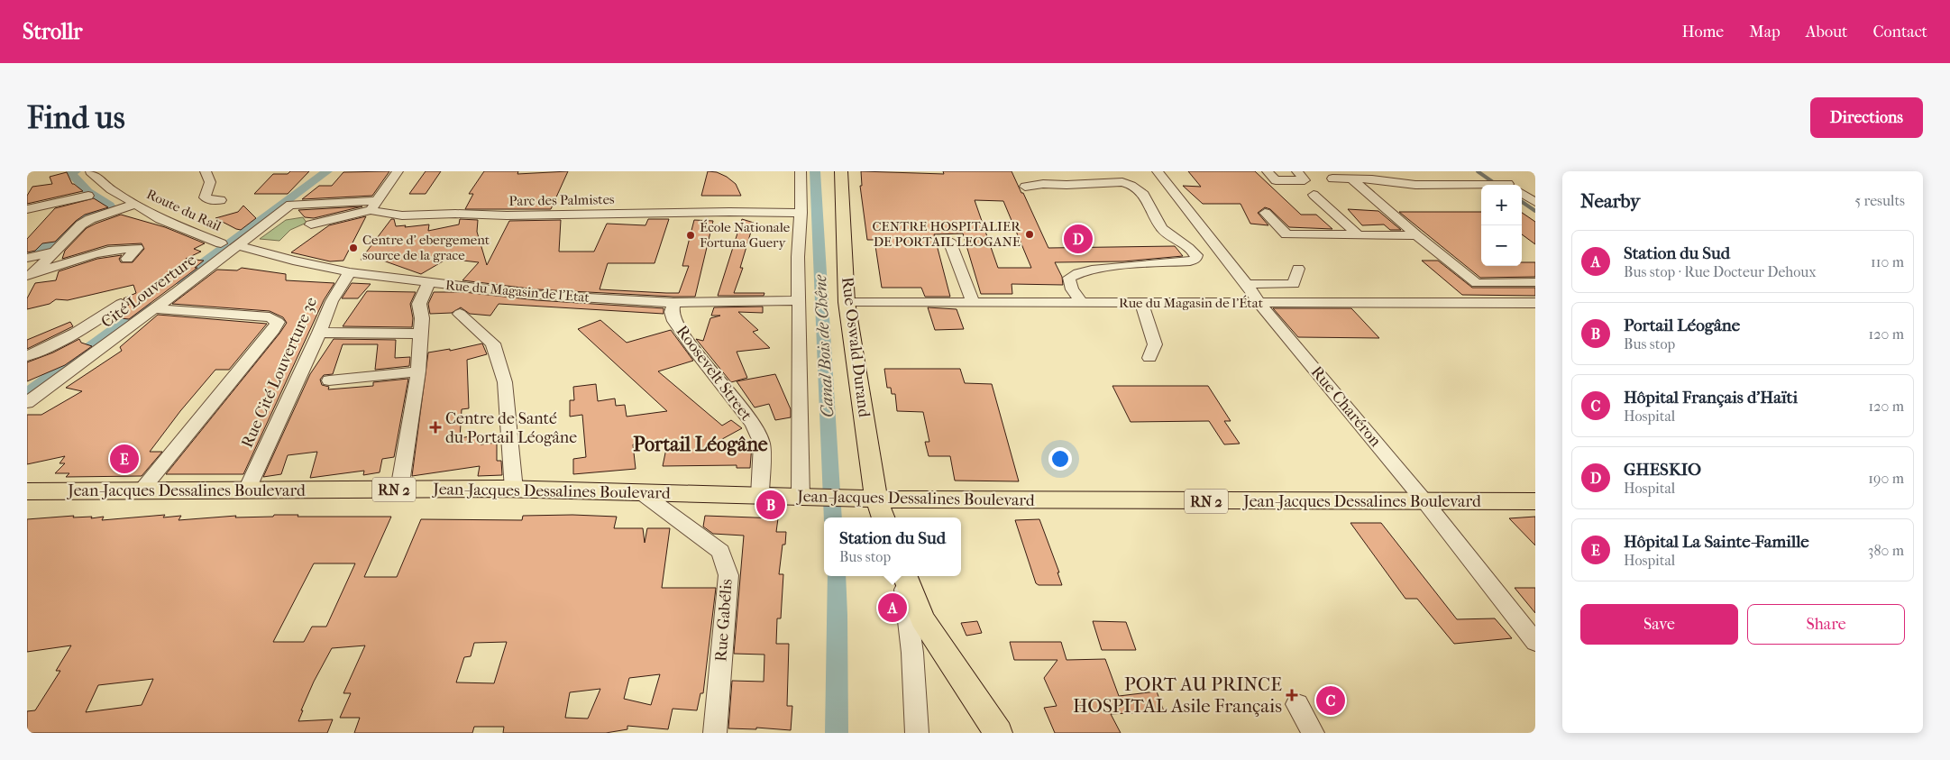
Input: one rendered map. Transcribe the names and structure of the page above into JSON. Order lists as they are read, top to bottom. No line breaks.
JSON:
{"streets":{"main road":["Rue Oswald Durand","RN 2","Jean-Jacques Dessalines Boulevard"],"street":["Parc des Palmistes","Route du Rail","Cité Louverture","Rue du Magasin de l'Etat","Rue du Magasin de l'État","Rue Cité Louverture 3e","Roosevelt Street","Rue Charéron","Rue Gabélis"]},"crossings":[["Parc des Palmistes","Cité Louverture"],["Cité Louverture","Rue du Magasin de l'Etat"],["Rue du Magasin de l'Etat","Rue Cité Louverture 3e"],["Rue du Magasin de l'Etat","Roosevelt Street"],["Rue du Magasin de l'État","Rue Oswald Durand"],["Rue du Magasin de l'État","Rue Charéron"],["Rue Oswald Durand","Jean-Jacques Dessalines Boulevard"],["Rue Cité Louverture 3e","Jean-Jacques Dessalines Boulevard"],["Roosevelt Street","Jean-Jacques Dessalines Boulevard"],["Rue Charéron","Jean-Jacques Dessalines Boulevard"],["Jean-Jacques Dessalines Boulevard","Rue Gabélis"]],"districts":["Portail Léogâne"],"water":["Canal Bois de Chêne"],"places":{"other":["CENTRE HOSPITALIER DE PORTAIL LEOGANE","École Nationale Fortuna Guery","Centre d' ebergement source de la grace"],"health":["Centre de Santé du Portail Léogâne","PORT AU PRINCE HOSPITAL Asile Français"]},"page":{"header":"Strollr","nav":["Home","Map","About","Contact"],"buttons":["Directions",["Save","Share"]],"title":"Find us","heading":["Nearby","5 results"],"map_buttons":["+","−"],"pins":["D","E","B","A","C"],"list":[{"mark":"A","name":"Station du Sud","note":"Bus stop · Rue Docteur Dehoux","value":"110 m"},{"mark":"B","name":"Portail Léogâne","note":"Bus stop","value":"120 m"},{"mark":"C","name":"Hôpital Français d'Haïti","note":"Hospital","value":"120 m"},{"mark":"D","name":"GHESKIO","note":"Hospital","value":"190 m"},{"mark":"E","name":"Hôpital La Sainte-Famille","note":"Hospital","value":"380 m"}],"popup":["Station du Sud","Bus stop"]}}
